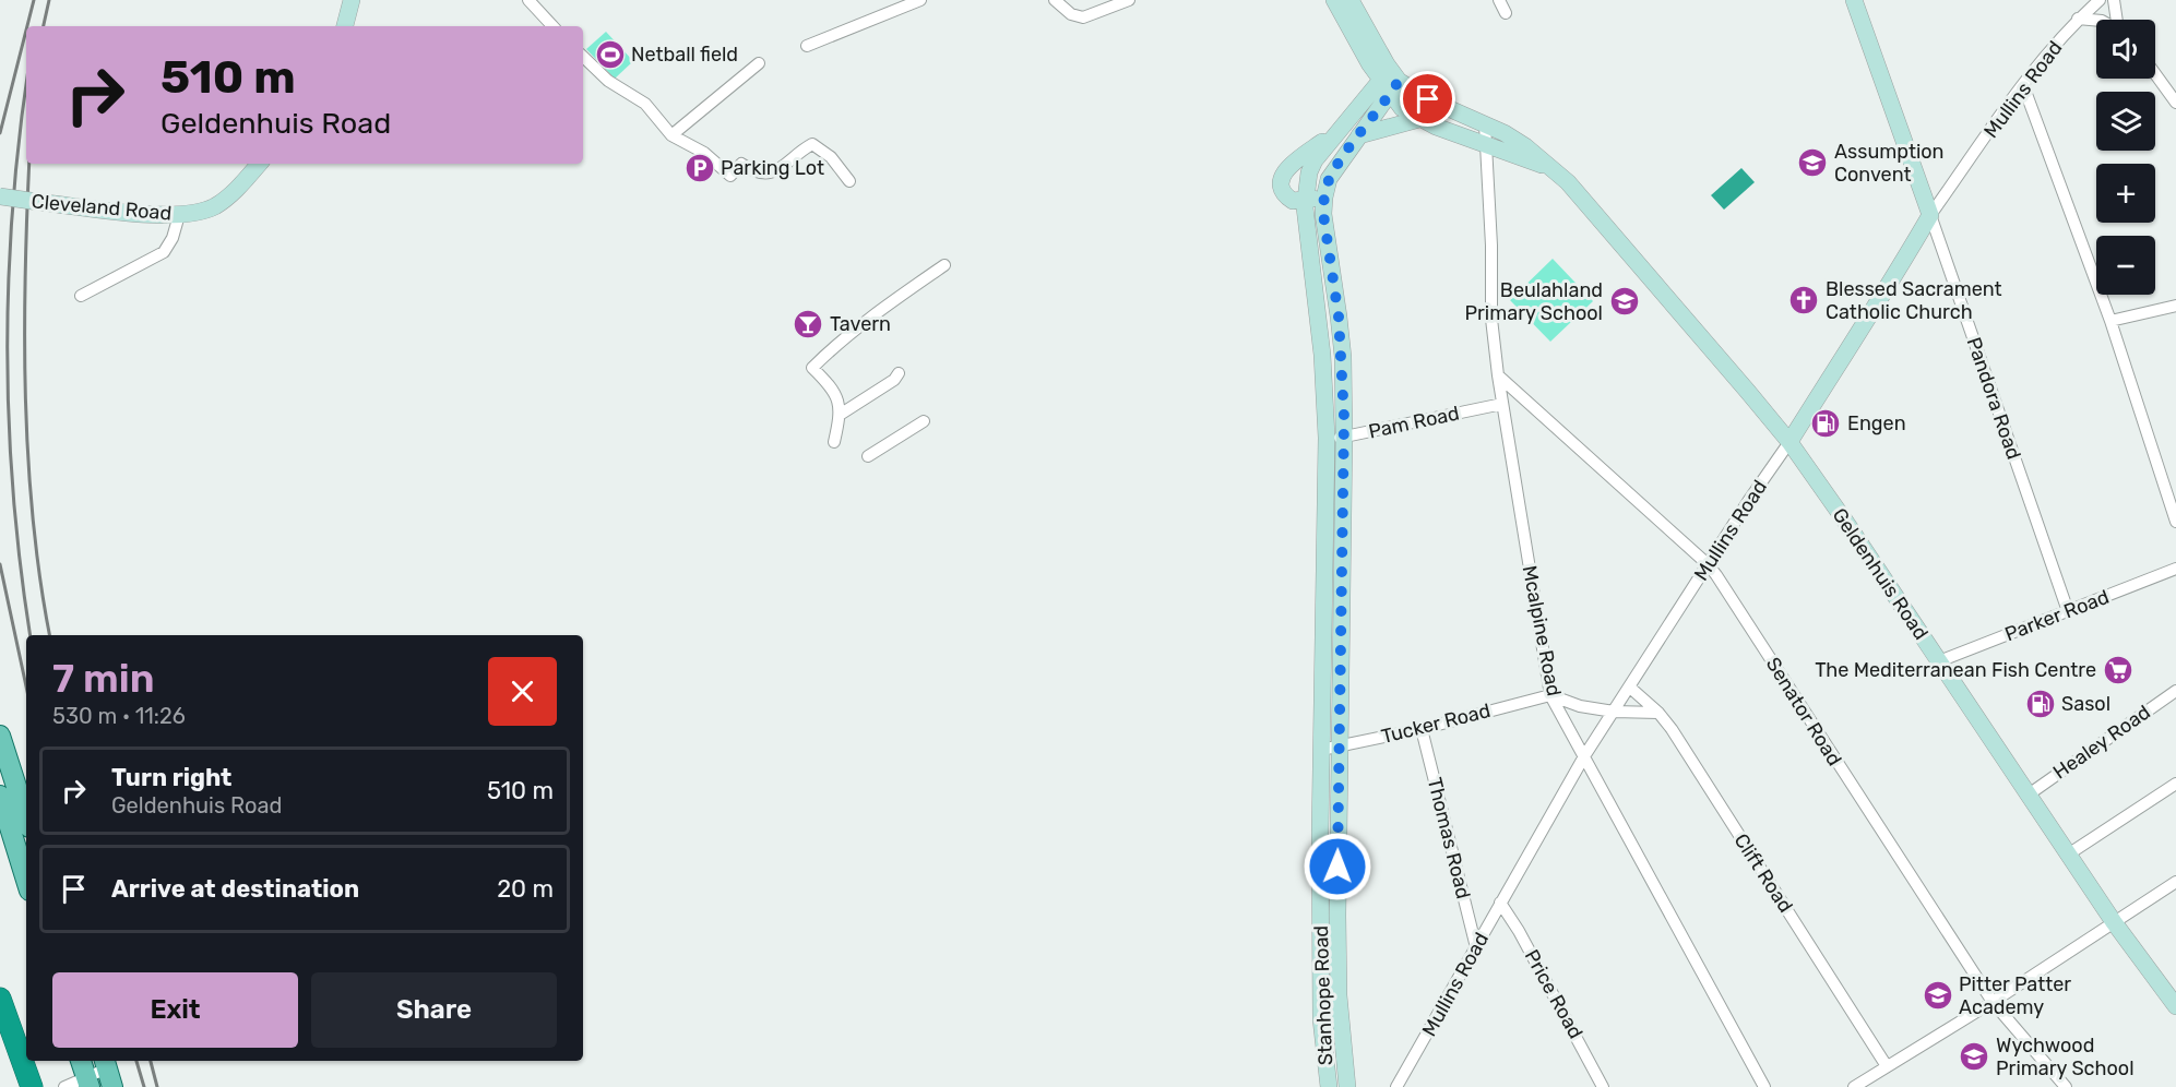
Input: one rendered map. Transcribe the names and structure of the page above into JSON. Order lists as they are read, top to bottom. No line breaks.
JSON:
{"streets":{"main road":["Mullins Road","Cleveland Road","Pandora Road","Geldenhuis Road","Stanhope Road"],"street":["Pam Road","Parker Road","Mcalpine Road","Senator Road","Tucker Road","Healey Road","Thomas Road","Clift Road","Price Road"]},"crossings":[["Mullins Road","Pandora Road"],["Mullins Road","Geldenhuis Road"],["Mullins Road","Mcalpine Road"],["Mullins Road","Senator Road"],["Mullins Road","Thomas Road"],["Mullins Road","Clift Road"],["Mullins Road","Price Road"],["Pandora Road","Parker Road"],["Pam Road","Mcalpine Road"],["Pam Road","Stanhope Road"],["Geldenhuis Road","Parker Road"],["Geldenhuis Road","Mcalpine Road"],["Geldenhuis Road","Healey Road"],["Geldenhuis Road","Stanhope Road"],["Mcalpine Road","Senator Road"],["Mcalpine Road","Tucker Road"],["Tucker Road","Thomas Road"],["Tucker Road","Stanhope Road"]],"places":{"sports":["Netball field"],"school or university":["Assumption Convent","Beulahland Primary School","Pitter Patter Academy","Wychwood Primary School"],"parking":["Parking Lot"],"church":["Blessed Sacrament Catholic Church"],"bar":["Tavern"],"fuel station":["Engen","Sasol"],"supermarket":["The Mediterranean Fish Centre"]},"page":{"map_buttons":["+","−"],"turn":["510 m","Geldenhuis Road"],"heading":["7 min","530 m · 11:26"],"list":[{"name":"Turn right","note":"Geldenhuis Road","value":"510 m"},{"name":"Arrive at destination","value":"20 m"}],"buttons":["Exit","Share"]}}
